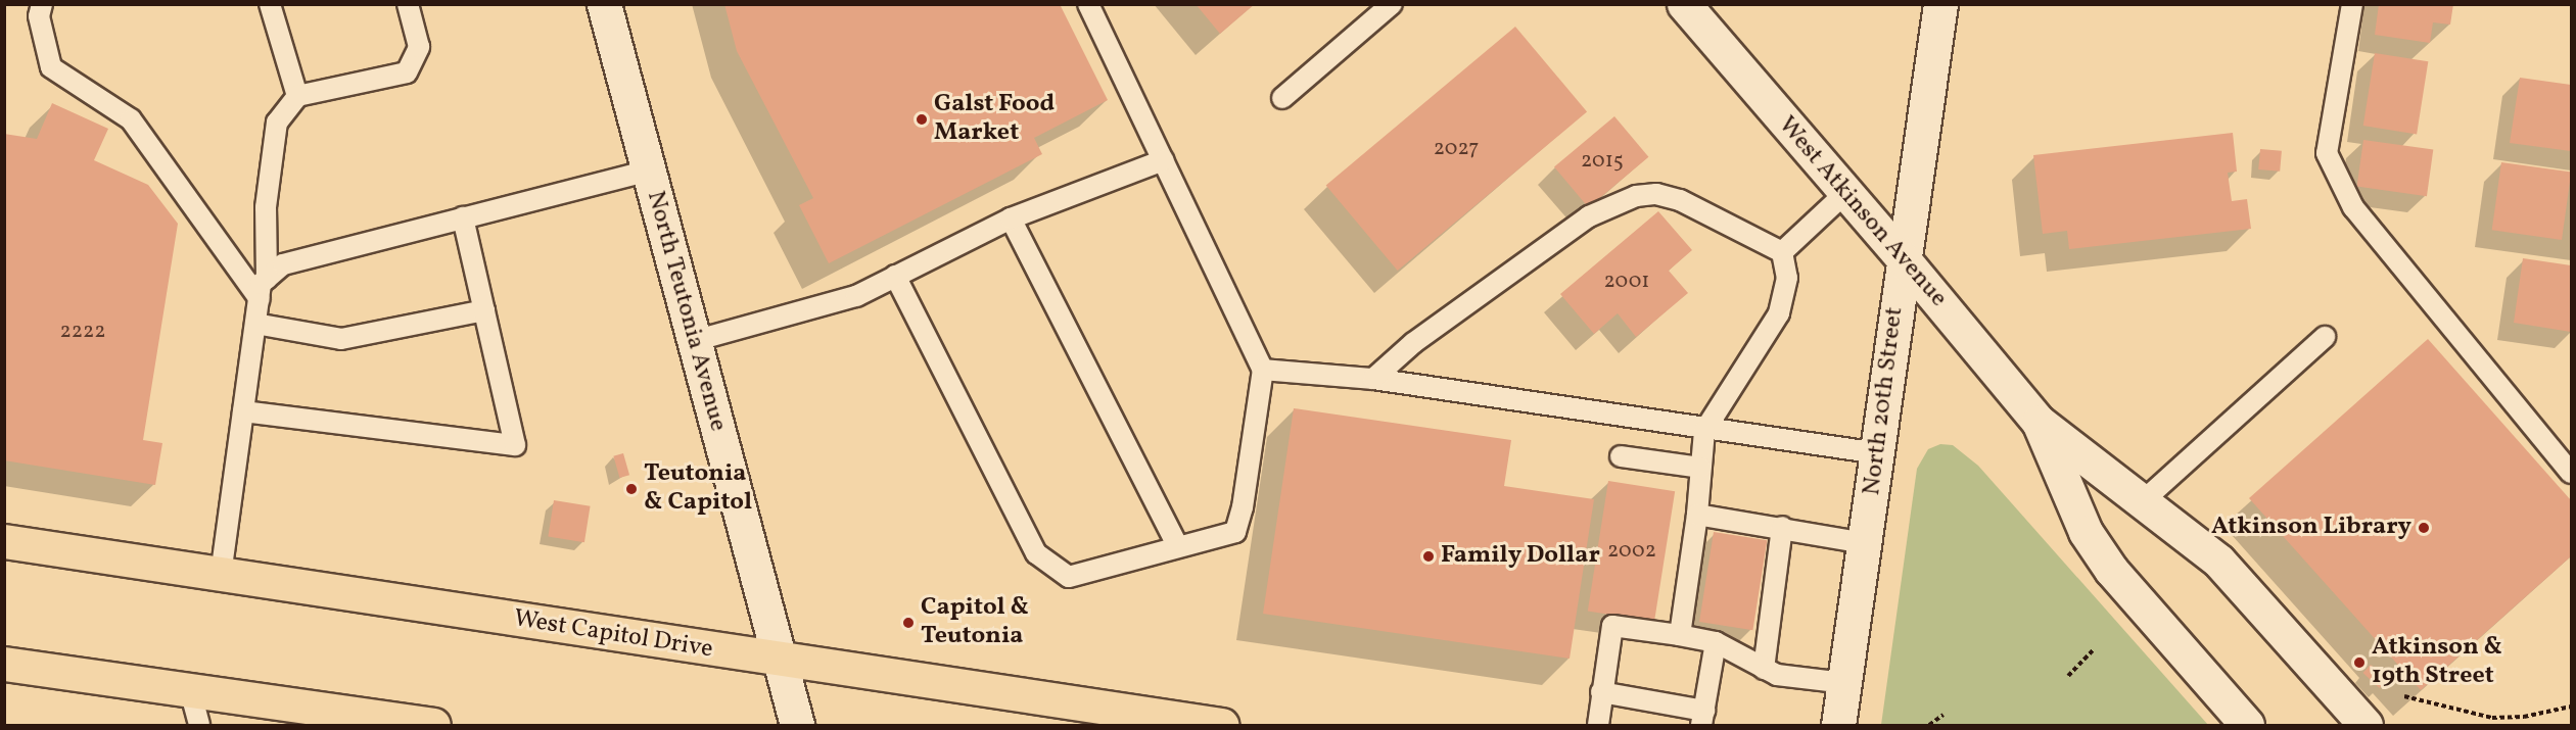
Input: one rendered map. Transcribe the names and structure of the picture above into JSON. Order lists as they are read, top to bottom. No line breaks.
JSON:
{"streets":{"main road":["West Capitol Drive"],"street":["West Atkinson Avenue","North Teutonia Avenue","North 20th Street"]},"crossings":[["West Atkinson Avenue","North 20th Street"],["North Teutonia Avenue","West Capitol Drive"]],"places":["Galst Food Market","Teutonia & Capitol","Atkinson Library","Family Dollar","Capitol & Teutonia","Atkinson & 19th Street"],"house_numbers":["2027","2015","2001","2222","2002"]}
